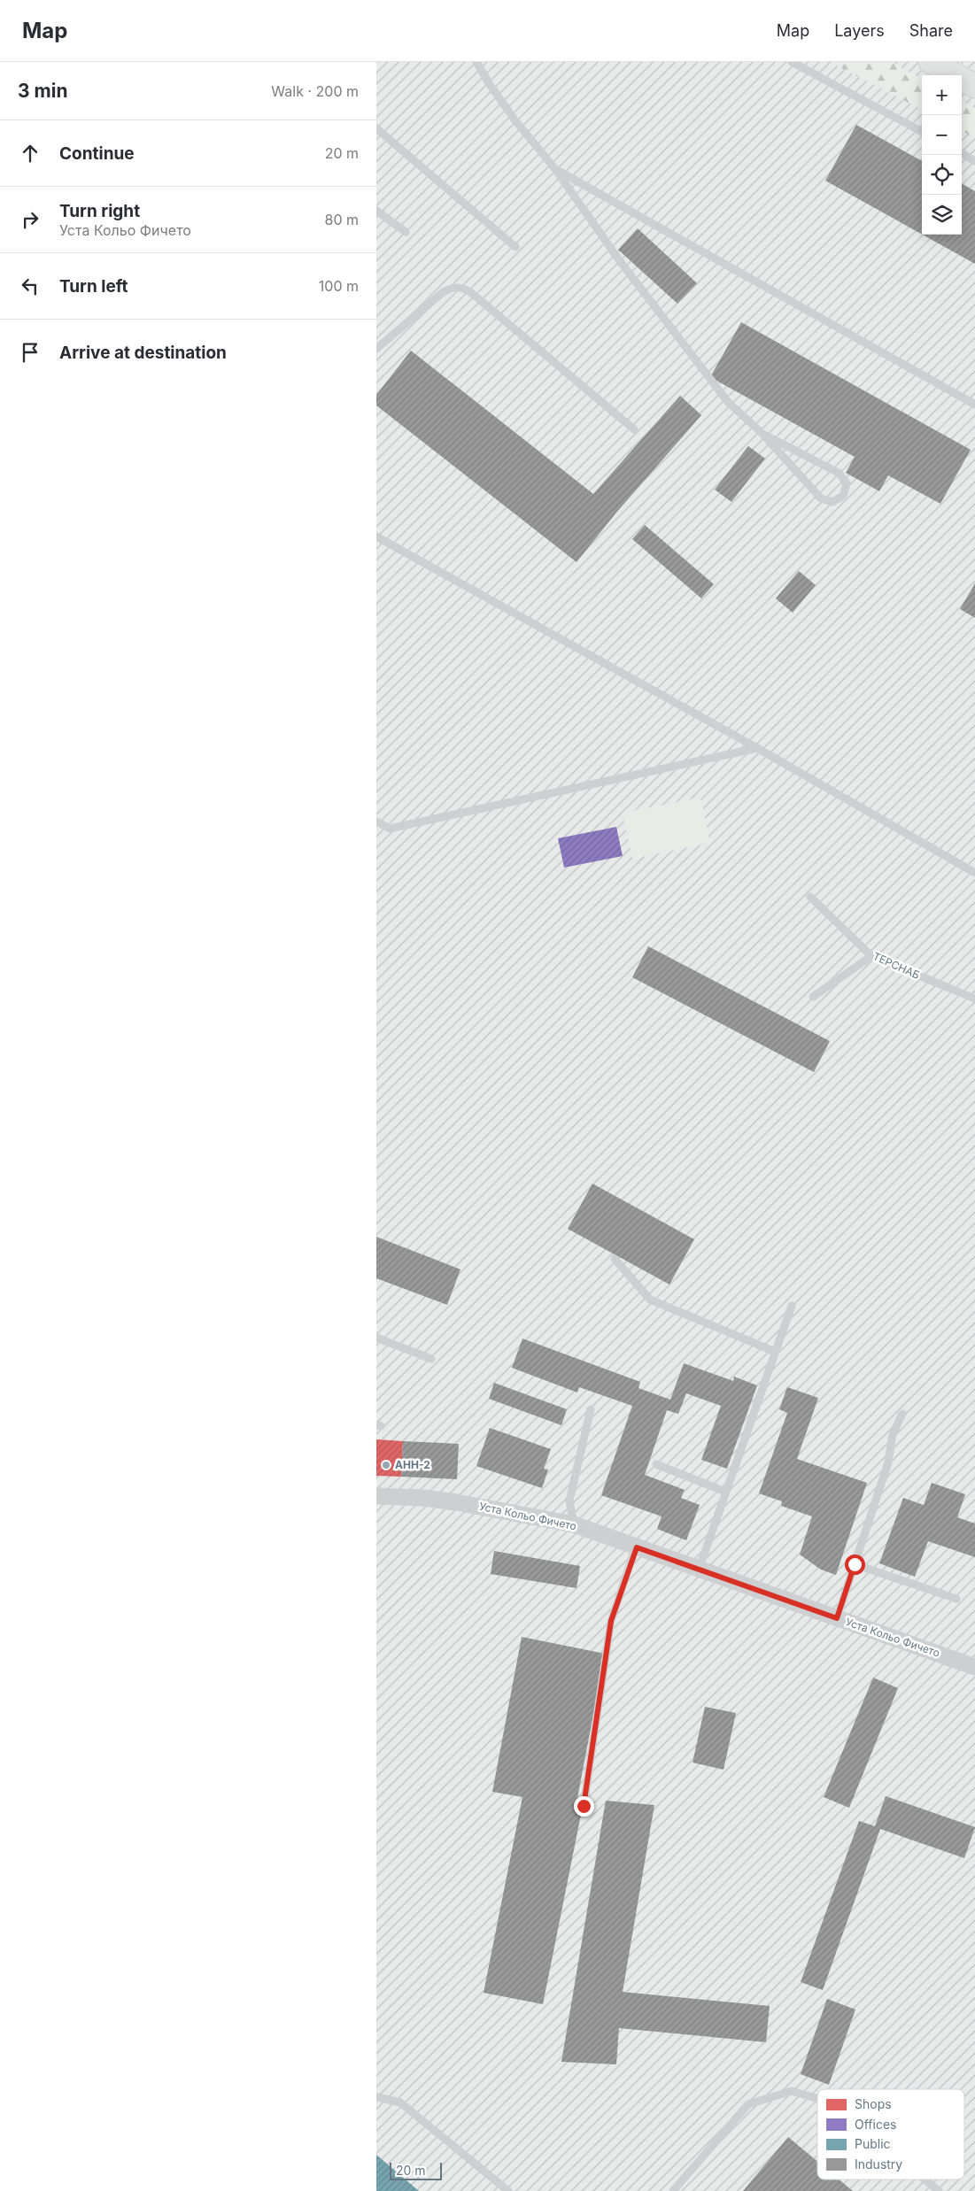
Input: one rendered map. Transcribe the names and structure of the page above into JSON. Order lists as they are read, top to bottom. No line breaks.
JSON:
{"streets":{"street":["Уста Кольо Фичето"],"lane":["ТЕРСНАБ"]},"places":["АНН-2"],"legend":["Shops","Offices","Public","Industry"],"scale_bar":"20 m","page":{"header":"Map","nav":["Map","Layers","Share"],"heading":["3 min","Walk · 200 m"],"map_buttons":["+","−"],"list":[["Continue","20 m"],["Turn right","Уста Кольо Фичето","80 m"],["Turn left","100 m"],"Arrive at destination"],"scale":"20 m"}}
